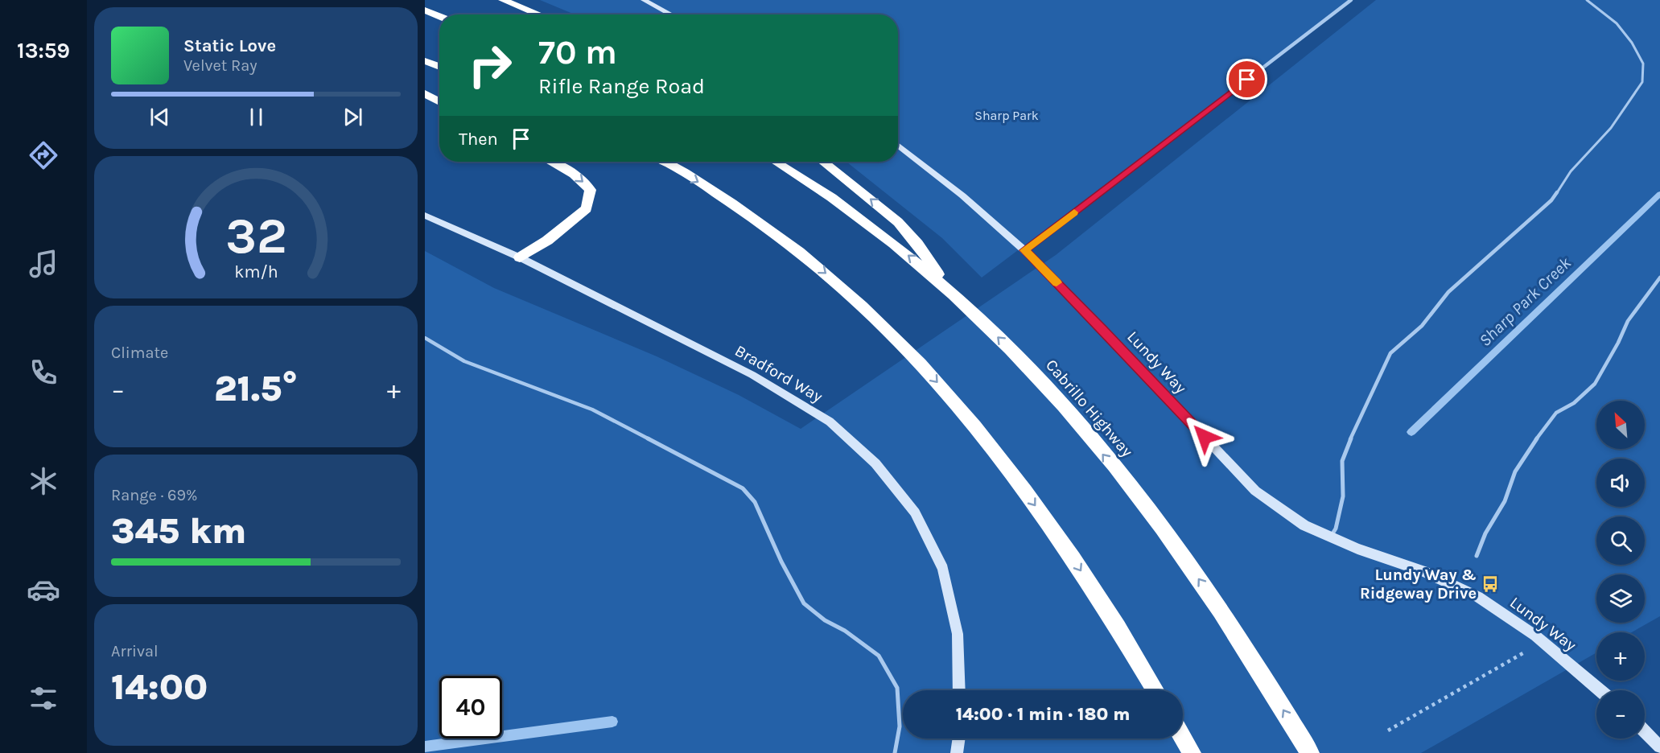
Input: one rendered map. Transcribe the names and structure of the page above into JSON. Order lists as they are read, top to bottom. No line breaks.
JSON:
{"streets":{"highway":["Cabrillo Highway"],"street":["Lundy Way","Bradford Way"]},"water":["Sharp Park Creek"],"parks":["Sharp Park"],"places":{"bus stop":["Lundy Way & Ridgeway Drive"]},"north":"top left","page":{"tabs":"13:59","turn":["70 m","Rifle Range Road"],"song":["Static Love","Velvet Ray"],"then":"Then","tile":["Climate",["Range · 69%","345 km"],["Arrival","14:00"]],"heat":["−","21.5°","+"],"map_buttons":["+","−"],"limit":"40","trip":"14:00 · 1 min · 180 m","gauge":["32","km/h"]}}
